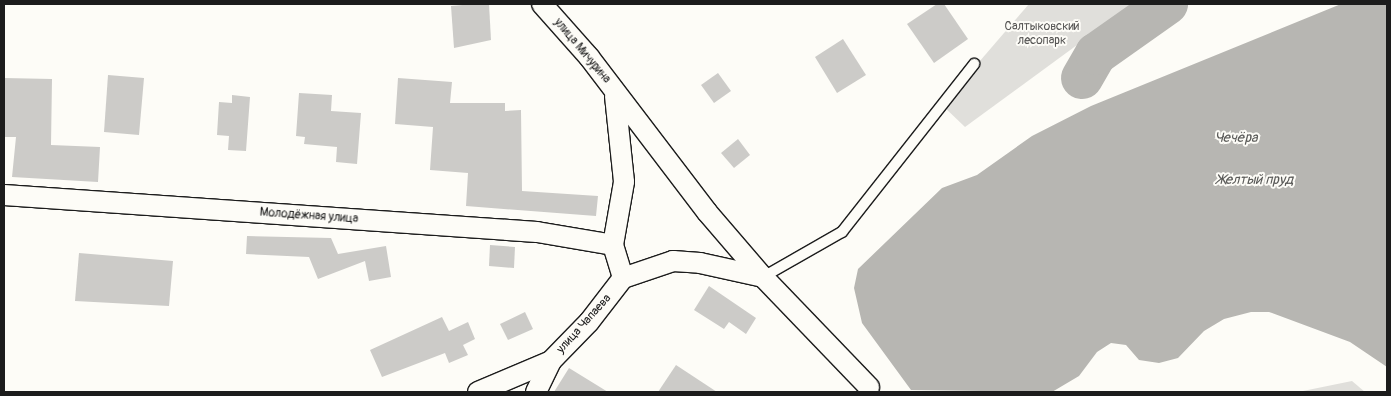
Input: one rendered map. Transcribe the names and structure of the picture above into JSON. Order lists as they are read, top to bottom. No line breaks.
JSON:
{"streets":{"street":["улица Мичурина","Молодёжная улица","улица Чапаева"]},"crossings":[["улица Мичурина","Молодёжная улица"],["улица Мичурина","улица Чапаева"]],"water":["Чечёра","Желтый пруд"],"parks":["Салтыковский лесопарк"]}
